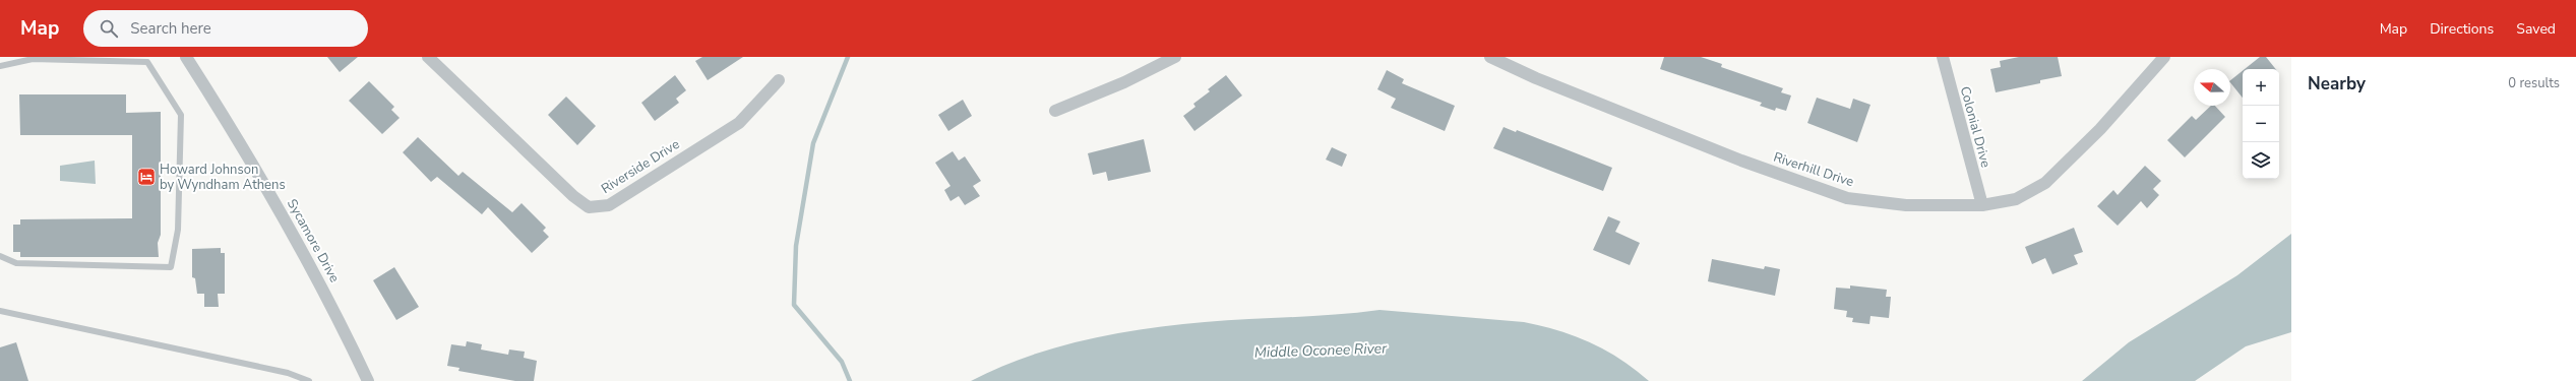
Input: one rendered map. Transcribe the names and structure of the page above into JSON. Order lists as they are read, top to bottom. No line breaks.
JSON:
{"streets":{"street":["Colonial Drive","Riverside Drive","Riverhill Drive","Sycamore Drive"]},"crossings":[["Colonial Drive","Riverhill Drive"]],"water":["Middle Oconee River"],"places":{"hotel":["Howard Johnson by Wyndham Athens"]},"north":"left","page":{"header":"Map","search":"Search here","nav":["Map","Directions","Saved"],"heading":["Nearby","0 results"],"map_buttons":["+","−"]}}
